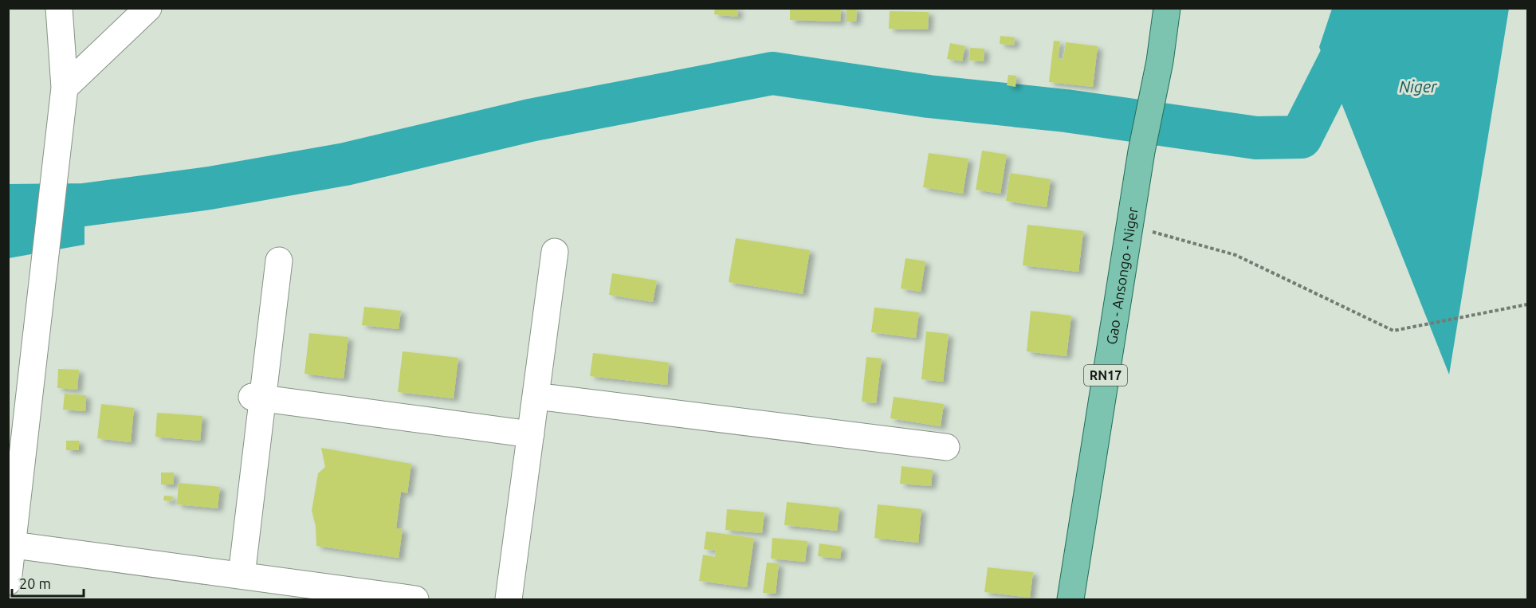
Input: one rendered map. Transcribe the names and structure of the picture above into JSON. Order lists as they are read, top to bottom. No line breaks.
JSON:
{"streets":{"main road":["Gao - Ansongo - Niger","RN17"]},"water":["Niger"],"scale_bar":"20 m"}
